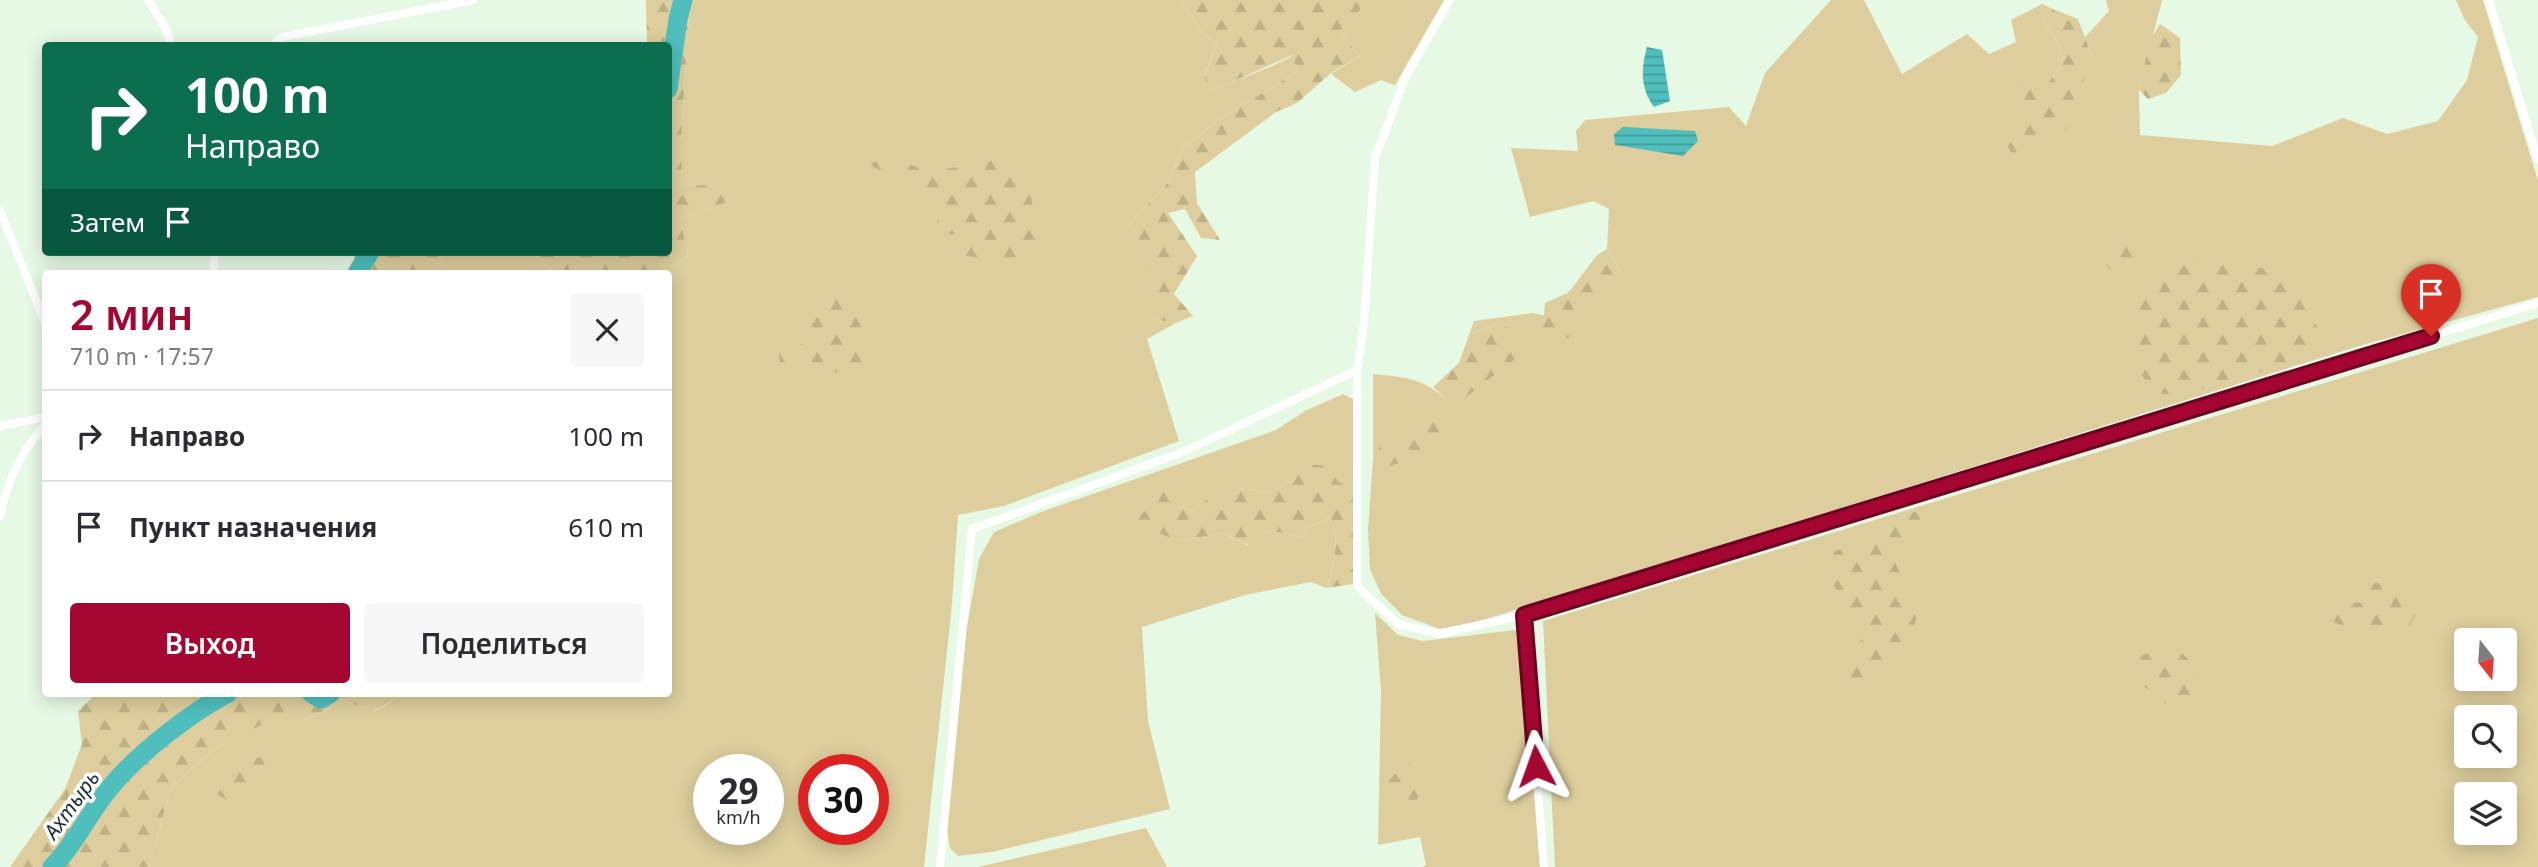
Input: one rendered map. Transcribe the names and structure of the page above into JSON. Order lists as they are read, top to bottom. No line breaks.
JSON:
{"water":["Ахтырь"],"north":"bottom","page":{"turn":["100 m","Направо"],"then":"Затем","heading":["2 мин","710 m · 17:57"],"list":[{"name":"Направо","value":"100 m"},{"name":"Пункт назначения","value":"610 m"}],"buttons":["Выход","Поделиться"],"speed":"29 km/h","limit":"30"}}
